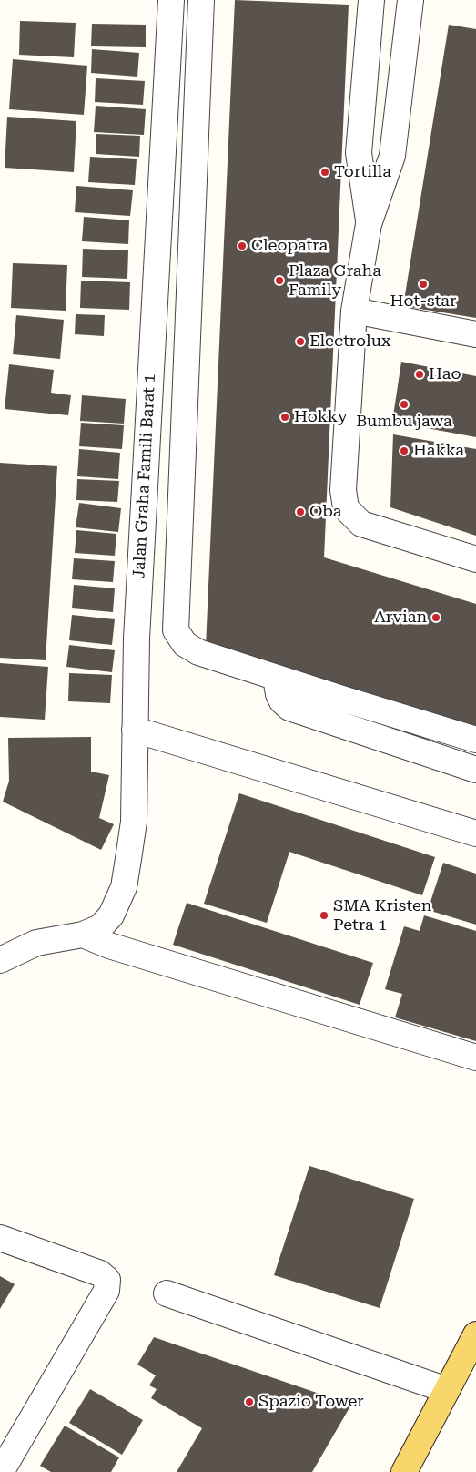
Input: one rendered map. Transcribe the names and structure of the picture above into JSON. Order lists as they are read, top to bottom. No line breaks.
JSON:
{"streets":{"street":["Jalan Graha Famili Barat 1"]},"places":["Tortilla","Cleopatra","Plaza Graha Family","Hot-star","Electrolux","Hao","Bumbu jawa","Hokky","Hakka","Oba","Arvian","SMA Kristen Petra 1","Spazio Tower"]}
